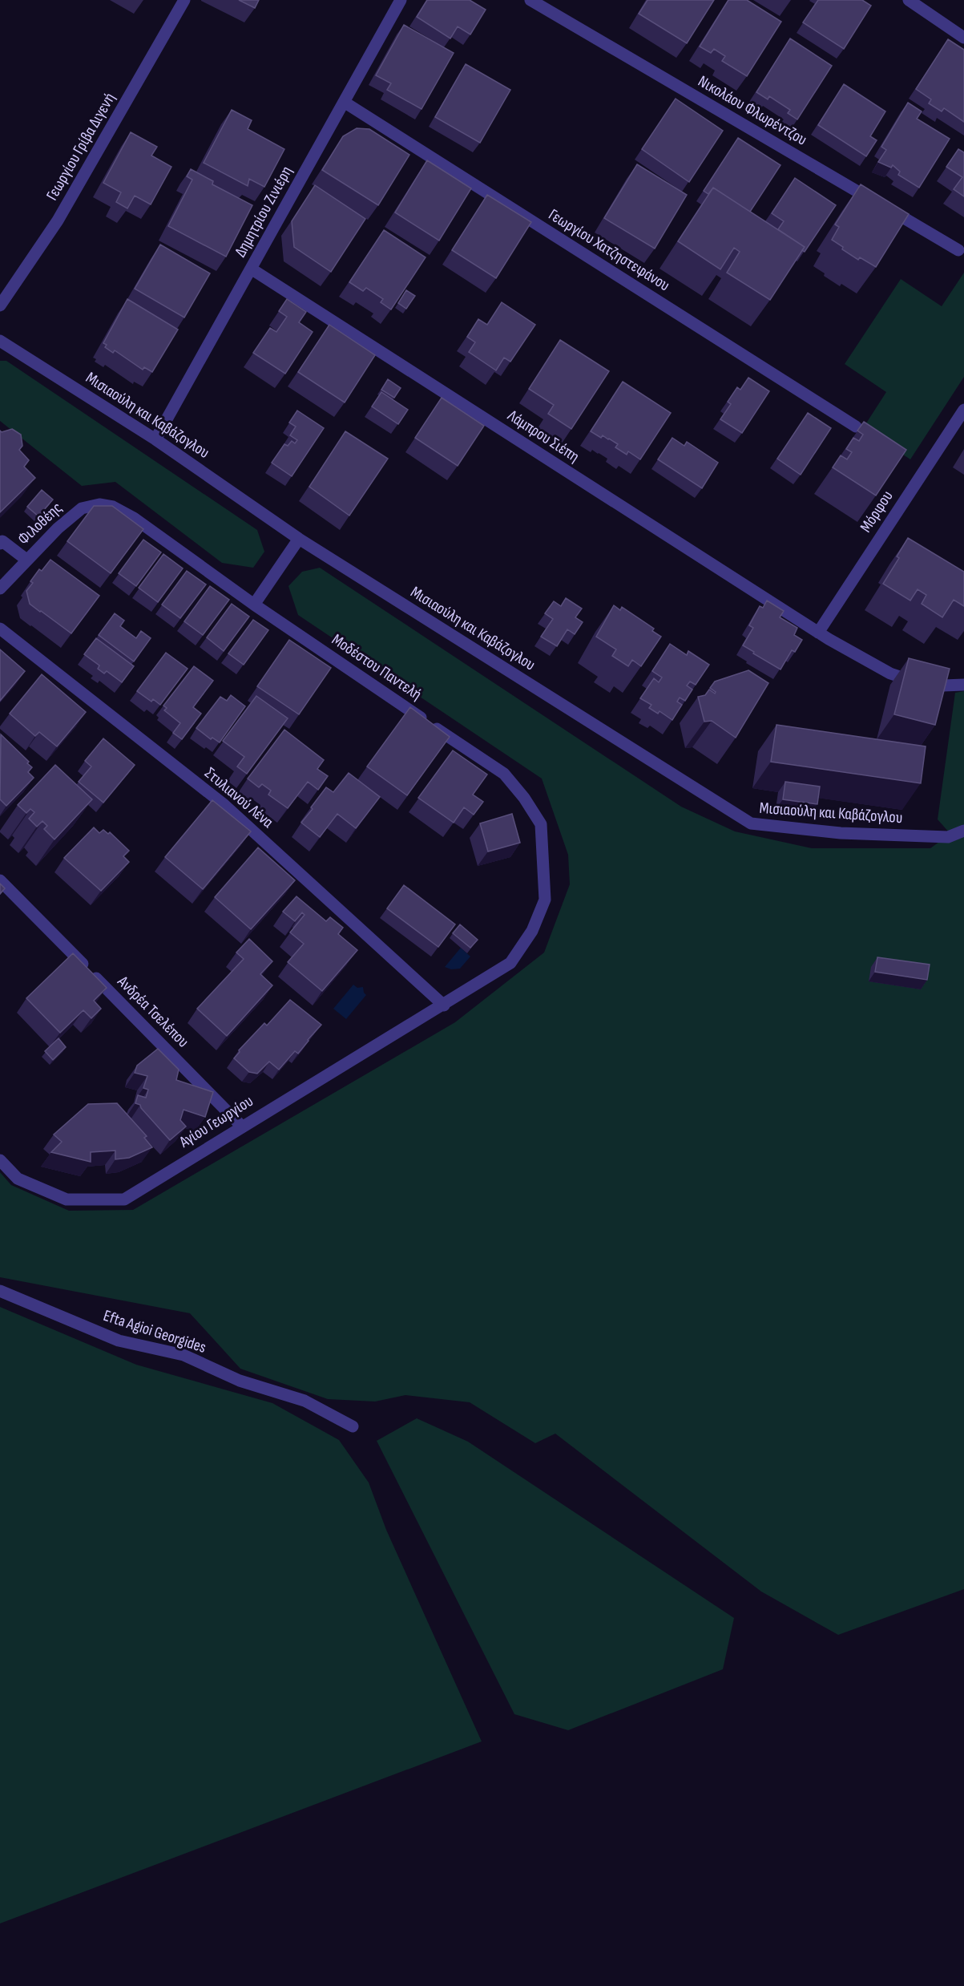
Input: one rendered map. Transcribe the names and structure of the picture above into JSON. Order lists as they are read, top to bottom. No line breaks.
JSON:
{"streets":{"street":["Νικολάου Φλωρέντζου","Γεωργίου Γρίβα Διγενή","Δημητρίου Ζινιέρη","Γεωργίου Χατζηστεφάνου","Μισιαούλη και Καβάζογλου","Λάμπρου Σιέπη","Μόρφου","Φιλοθέης","Μοδέστου Παντελή","Στυλιανού Λένα","Ανδρέα Τσελέπου","Αγίου Γεωργίου","Efta Agioi Georgides"]},"crossings":[["Δημητρίου Ζινιέρη","Γεωργίου Χατζηστεφάνου"],["Δημητρίου Ζινιέρη","Μισιαούλη και Καβάζογλου"],["Δημητρίου Ζινιέρη","Λάμπρου Σιέπη"],["Λάμπρου Σιέπη","Μόρφου"],["Φιλοθέης","Μοδέστου Παντελή"],["Μοδέστου Παντελή","Στυλιανού Λένα"],["Μοδέστου Παντελή","Αγίου Γεωργίου"],["Στυλιανού Λένα","Αγίου Γεωργίου"],["Ανδρέα Τσελέπου","Αγίου Γεωργίου"]]}
